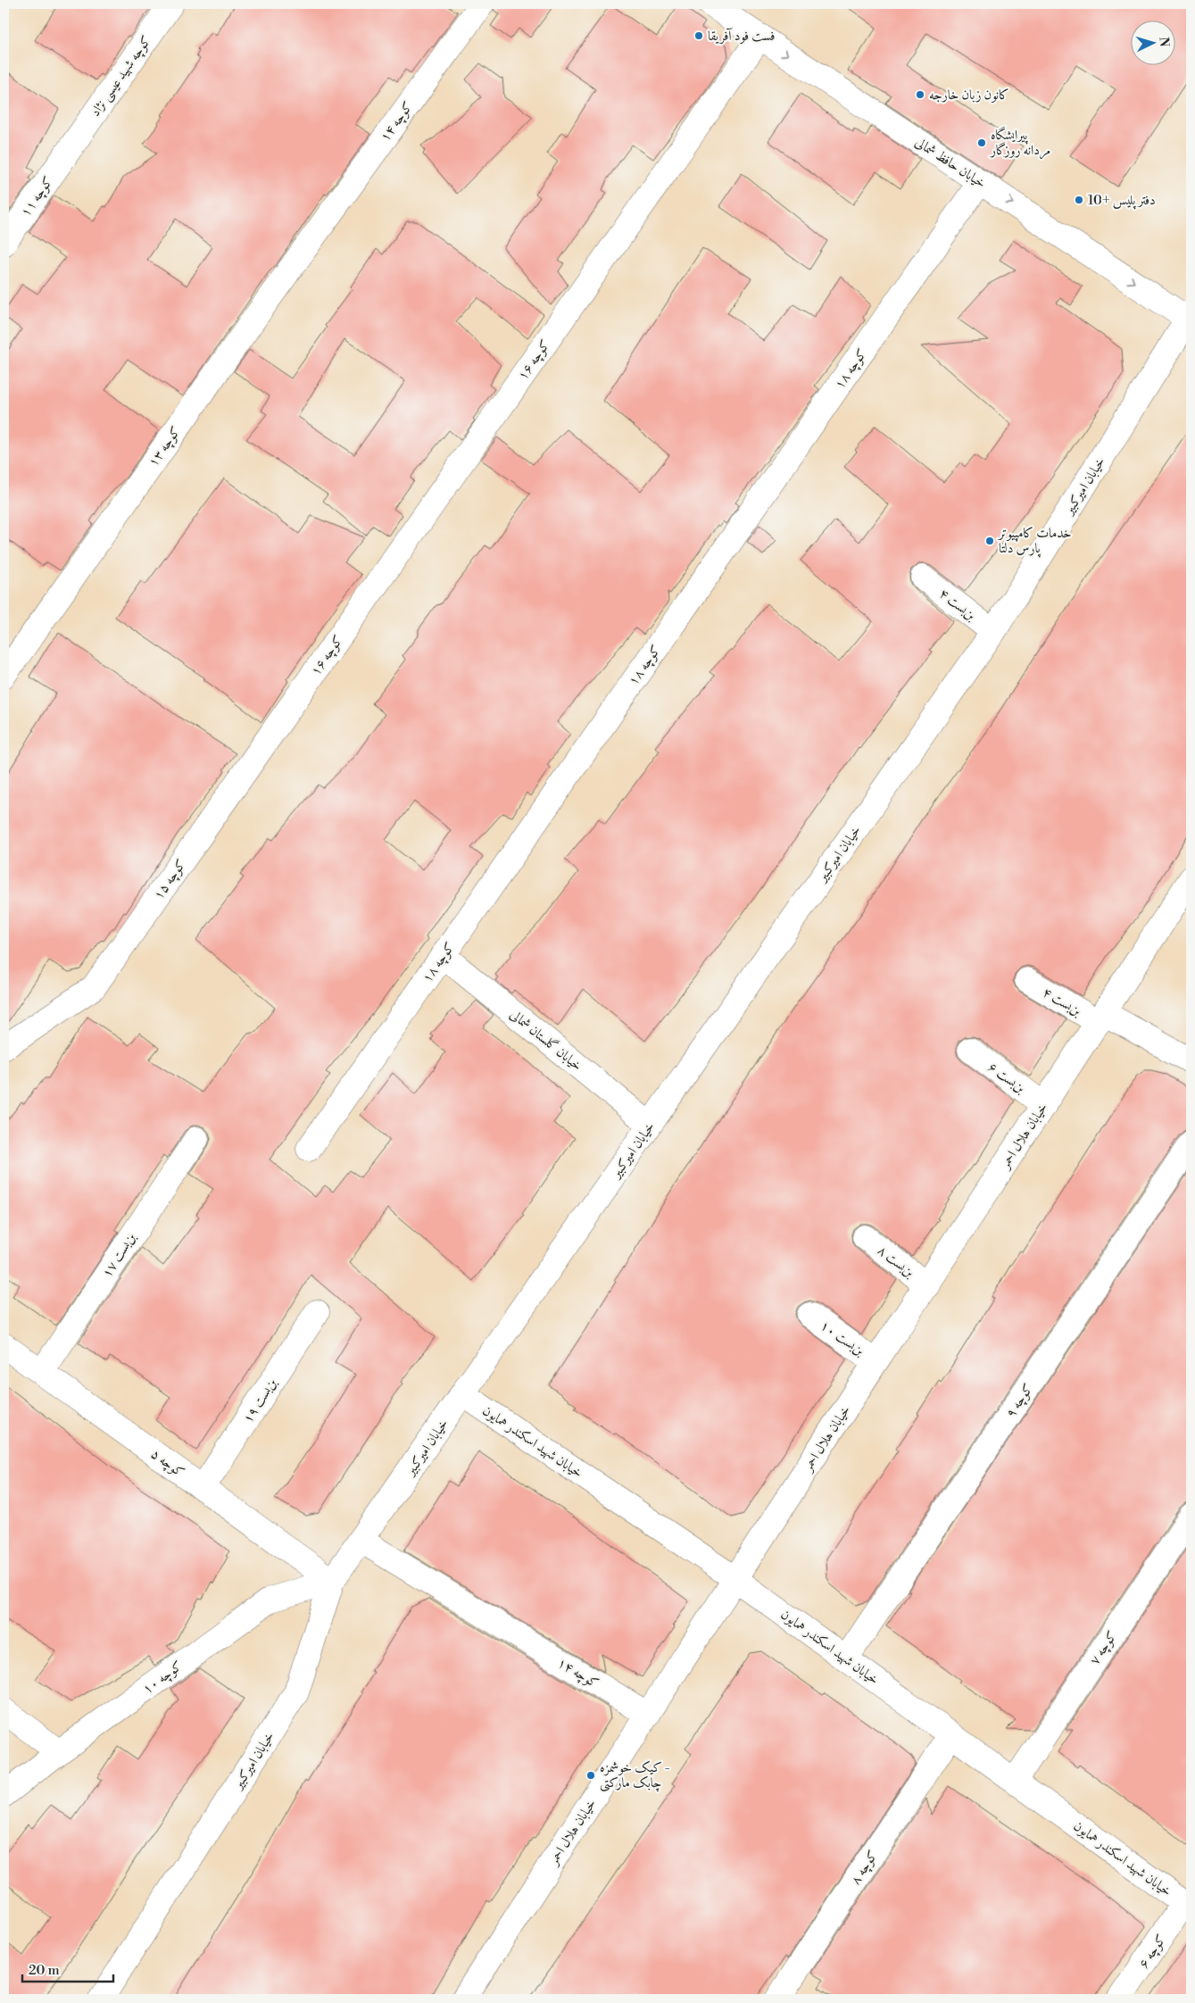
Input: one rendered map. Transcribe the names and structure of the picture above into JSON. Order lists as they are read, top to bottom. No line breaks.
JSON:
{"streets":{"street":["کوچه شهید عیسی نژاد","کوچه ۱۴","خیابان حافظ شمالی","کوچه ۱۱","کوچه ۱۶","کوچه ۱۸","کوچه ۱۳","خیابان امیرکبیر","بن‌بست ۴","کوچه ۱۵","خیابان گلستان شمالی","بن‌بست ۶","خیابان هلال احمر","بن‌بست ۱۷","بن‌بست ۸","بن‌بست ۱۰","بن‌بست ۱۹","کوچه ۹","خیابان شهید اسکندر همایون","کوچه ۵","کوچه ۷","کوچه ۱۰","کوچه ۸","کوچه ۶"]},"crossings":[["کوچه شهید عیسی نژاد","کوچه ۱۱"],["کوچه ۱۴","کوچه ۱۳"],["کوچه ۱۴","خیابان امیرکبیر"],["کوچه ۱۴","خیابان هلال احمر"],["خیابان حافظ شمالی","کوچه ۱۶"],["خیابان حافظ شمالی","کوچه ۱۸"],["خیابان حافظ شمالی","خیابان امیرکبیر"],["کوچه ۱۶","کوچه ۱۵"],["کوچه ۱۸","خیابان گلستان شمالی"],["خیابان امیرکبیر","بن‌بست ۴"],["خیابان امیرکبیر","خیابان گلستان شمالی"],["خیابان امیرکبیر","خیابان شهید اسکندر همایون"],["خیابان امیرکبیر","کوچه ۵"],["خیابان امیرکبیر","کوچه ۱۰"],["بن‌بست ۴","خیابان هلال احمر"],["بن‌بست ۶","خیابان هلال احمر"],["خیابان هلال احمر","بن‌بست ۸"],["خیابان هلال احمر","بن‌بست ۱۰"],["خیابان هلال احمر","خیابان شهید اسکندر همایون"],["بن‌بست ۱۷","کوچه ۵"],["بن‌بست ۱۹","کوچه ۵"],["کوچه ۹","خیابان شهید اسکندر همایون"],["خیابان شهید اسکندر همایون","کوچه ۷"],["خیابان شهید اسکندر همایون","کوچه ۸"],["خیابان شهید اسکندر همایون","کوچه ۶"],["کوچه ۵","کوچه ۱۰"]],"one_way":["خیابان حافظ شمالی"],"places":["فست فود آفریقا","کانون زبان خارجه","پیرایشگاه مردانه روزگار","دفتر پلیس +10","خدمات کامپیوتر پارس دلتا","کیک خوشمزه - چابک مارکتی"],"scale_bar":"20 m","north":"right"}
